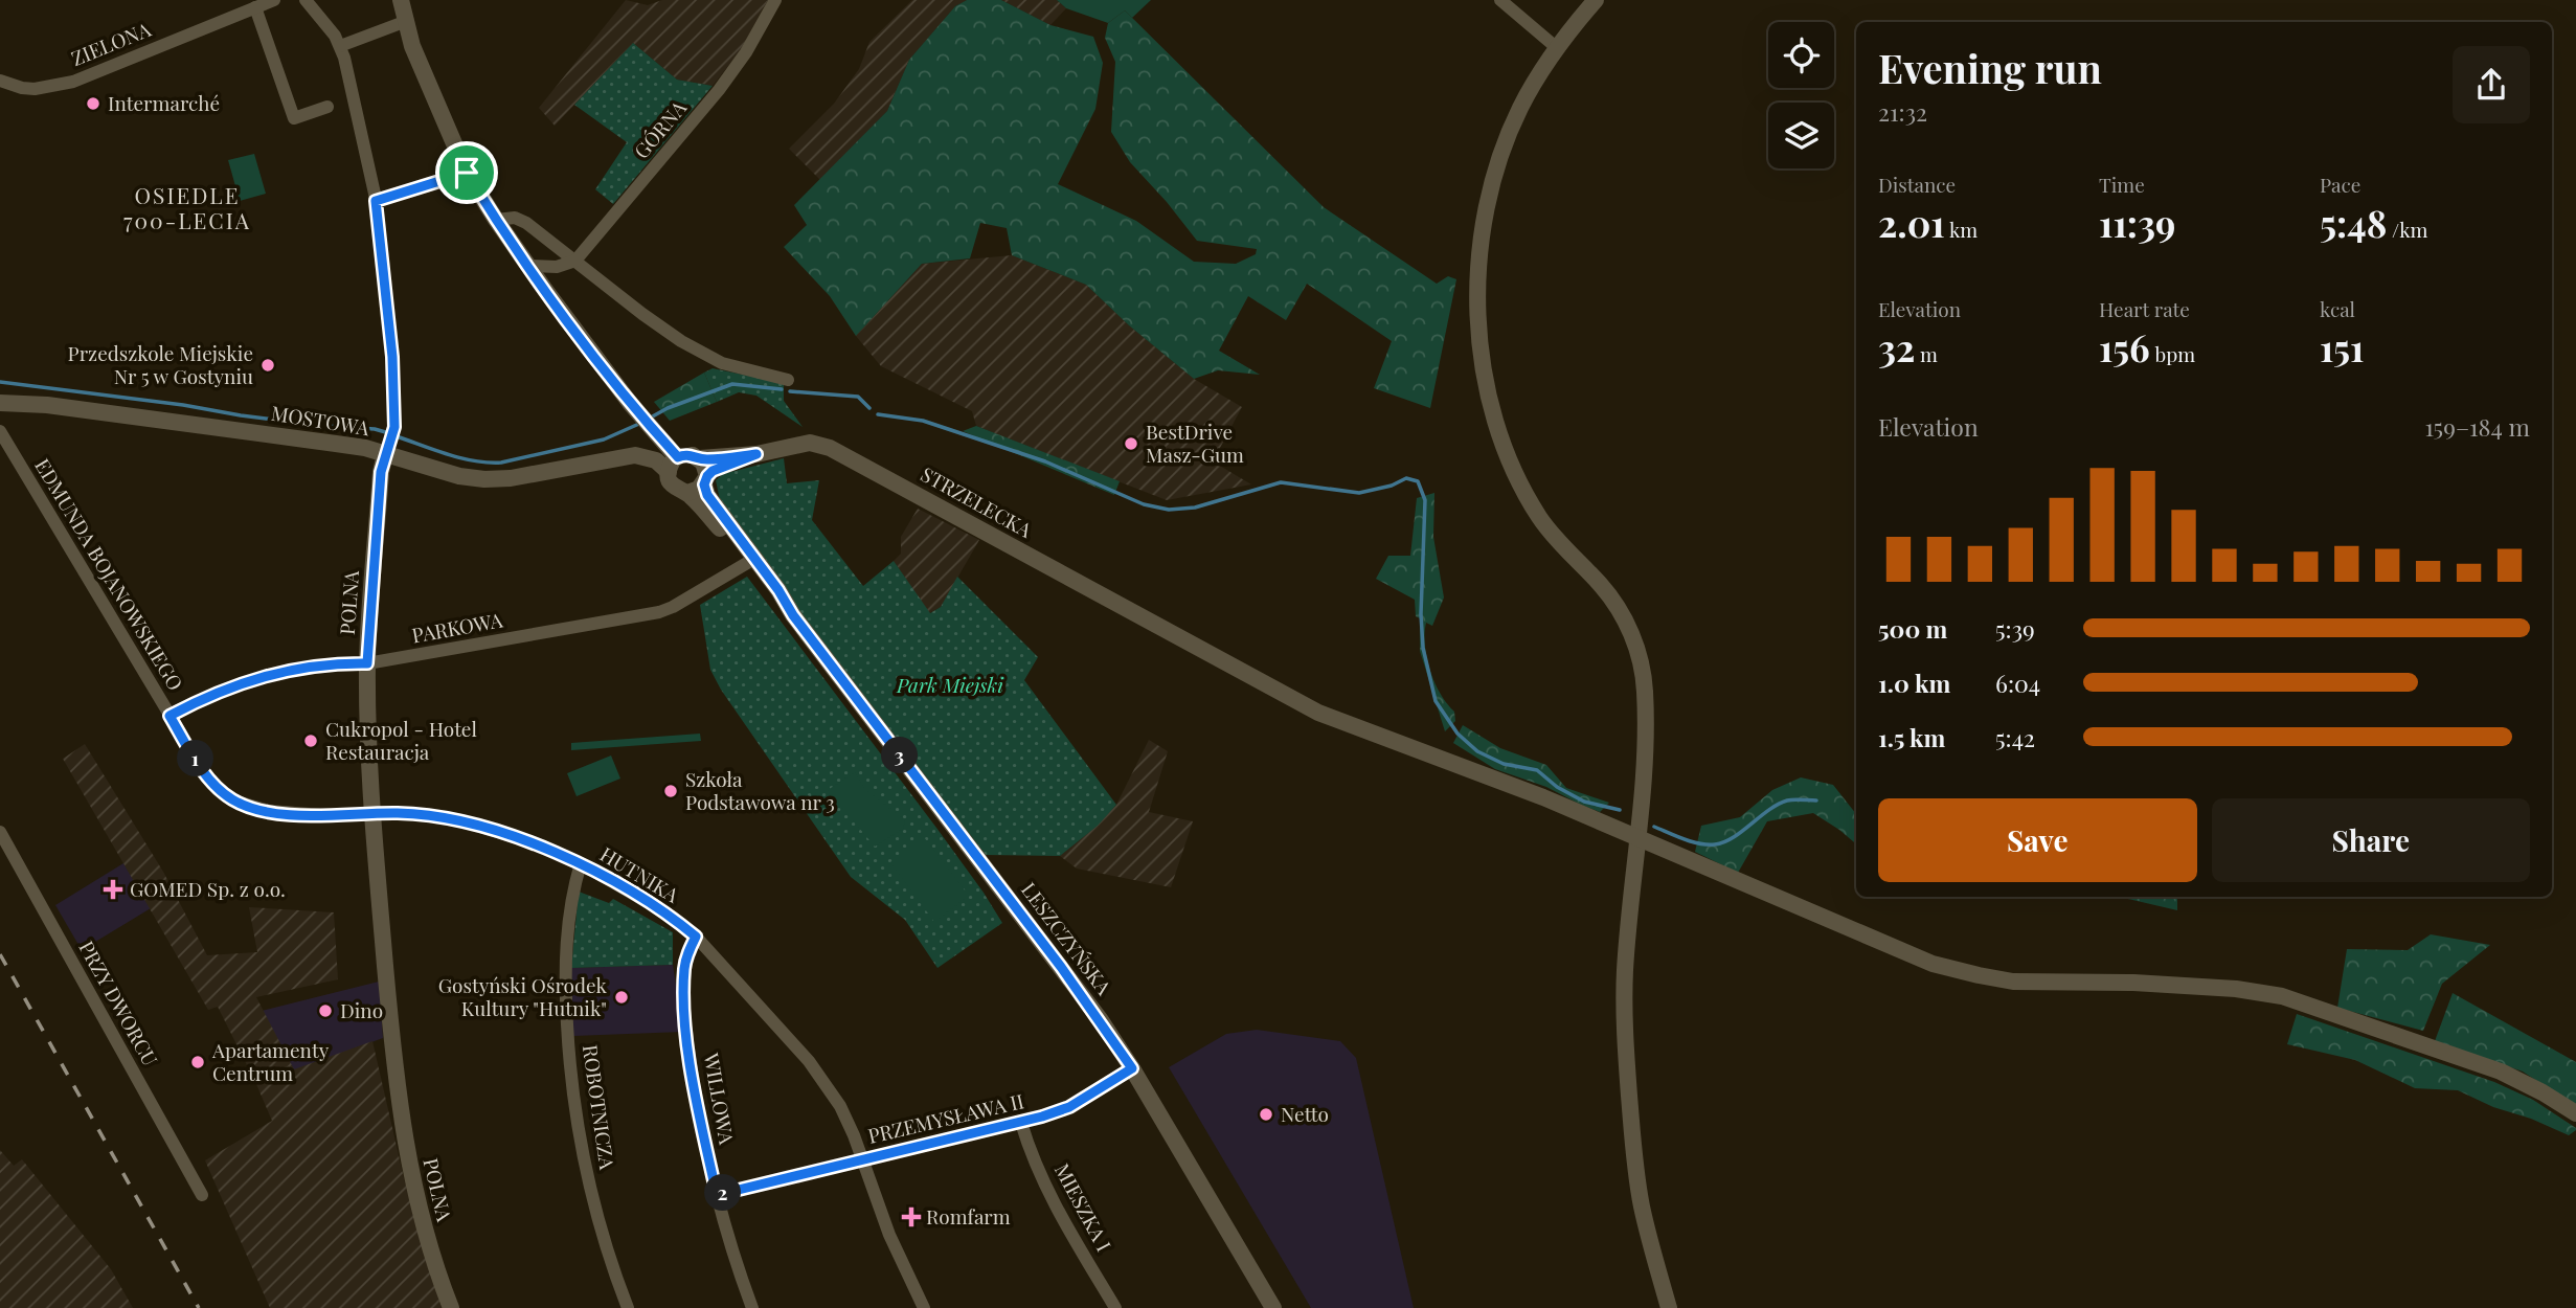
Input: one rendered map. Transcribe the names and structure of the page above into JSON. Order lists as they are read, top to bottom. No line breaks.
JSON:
{"streets":{"street":["ZIELONA","GÓRNA","MOSTOWA","STRZELECKA","EDMUNDA BOJANOWSKIEGO","POLNA","PARKOWA","HUTNIKA","LESZCZYŃSKA","PRZY DWORCU","WILLOWA","ROBOTNICZA","PRZEMYSŁAWA II","MIESZKA I"]},"crossings":[["MOSTOWA","POLNA"],["STRZELECKA","LESZCZYŃSKA"],["EDMUNDA BOJANOWSKIEGO","POLNA"],["EDMUNDA BOJANOWSKIEGO","PARKOWA"],["EDMUNDA BOJANOWSKIEGO","HUTNIKA"],["POLNA","PARKOWA"],["POLNA","HUTNIKA"],["PARKOWA","LESZCZYŃSKA"],["HUTNIKA","WILLOWA"],["HUTNIKA","ROBOTNICZA"],["HUTNIKA","PRZEMYSŁAWA II"],["LESZCZYŃSKA","PRZEMYSŁAWA II"],["WILLOWA","PRZEMYSŁAWA II"],["PRZEMYSŁAWA II","MIESZKA I"]],"districts":["OSIEDLE 700-LECIA"],"parks":["Park Miejski"],"places":{"other":["Intermarché","Przedszkole Miejskie Nr 5 w Gostyniu","BestDrive Masz-Gum","Cukropol - Hotel Restauracja","Szkoła Podstawowa nr 3","Gostyński Ośrodek Kultury \"Hutnik\"","Dino","Apartamenty Centrum","Netto"],"health":["GOMED Sp. z o.o.","Romfarm"]},"page":{"heading":["Evening run","21:32"],"stats":[["Distance","2.01 km"],["Time","11:39"],["Pace","5:48 /km"],["Elevation","32 m"],["Heart rate","156 bpm"],["kcal","151"]],"chart":["Elevation","159–184 m"],"list":[{"name":"500 m","note":"5:39"},{"name":"1.0 km","note":"6:04"},{"name":"1.5 km","note":"5:42"}],"pins":["3","1","2"],"buttons":["Save","Share"]}}
